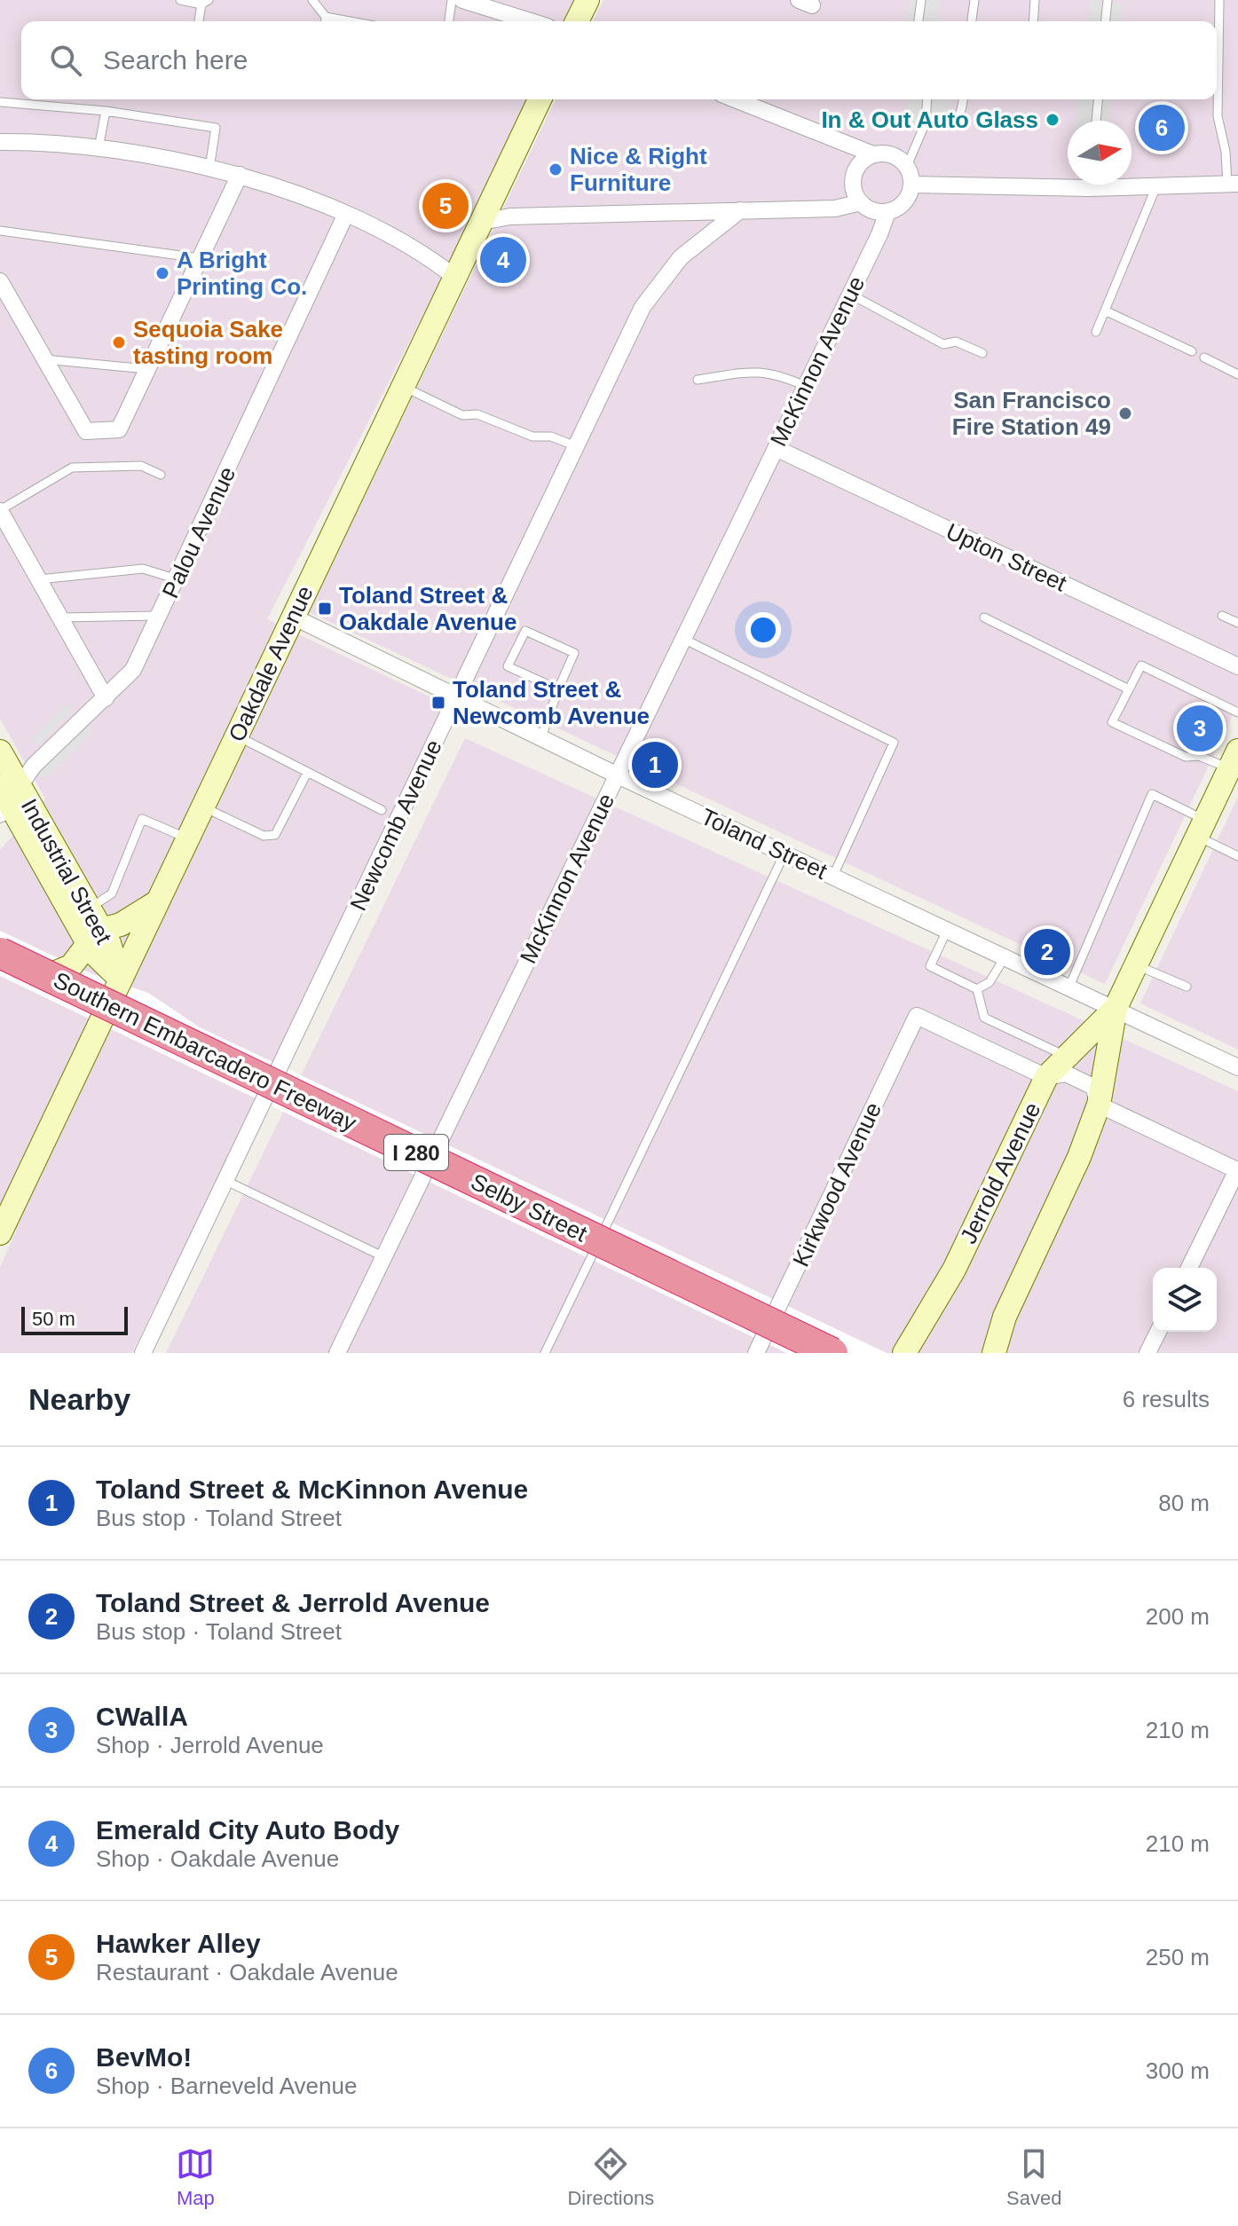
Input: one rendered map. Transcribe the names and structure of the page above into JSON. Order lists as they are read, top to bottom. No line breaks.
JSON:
{"streets":{"highway":["Southern Embarcadero Freeway","I 280"],"street":["McKinnon Avenue","Palou Avenue","Upton Street","Oakdale Avenue","Newcomb Avenue","Toland Street","Industrial Street","Jerrold Avenue","Kirkwood Avenue","Selby Street"]},"crossings":[["McKinnon Avenue","Upton Street"],["McKinnon Avenue","Toland Street"],["McKinnon Avenue","Selby Street"],["Palou Avenue","Industrial Street"],["Oakdale Avenue","Toland Street"],["Oakdale Avenue","Industrial Street"],["Oakdale Avenue","Selby Street"],["Newcomb Avenue","Toland Street"],["Newcomb Avenue","Selby Street"],["Toland Street","Jerrold Avenue"],["Southern Embarcadero Freeway","Selby Street"],["Jerrold Avenue","Kirkwood Avenue"]],"places":{"other":["In & Out Auto Glass","Nice & Right Furniture","A Bright Printing Co.","Sequoia Sake tasting room","San Francisco Fire Station 49"],"transit":["Toland Street & Oakdale Avenue","Toland Street & Newcomb Avenue"]},"scale_bar":"50 m","north":"right","page":{"search":"Search here","pins":["6","5","4","3","1","2"],"scale":"50 m","heading":["Nearby","6 results"],"list":[{"mark":"1","name":"Toland Street & McKinnon Avenue","note":"Bus stop · Toland Street","value":"80 m"},{"mark":"2","name":"Toland Street & Jerrold Avenue","note":"Bus stop · Toland Street","value":"200 m"},{"mark":"3","name":"CWallA","note":"Shop · Jerrold Avenue","value":"210 m"},{"mark":"4","name":"Emerald City Auto Body","note":"Shop · Oakdale Avenue","value":"210 m"},{"mark":"5","name":"Hawker Alley","note":"Restaurant · Oakdale Avenue","value":"250 m"},{"mark":"6","name":"BevMo!","note":"Shop · Barneveld Avenue","value":"300 m"}],"nav":["Map","Directions","Saved"]}}
